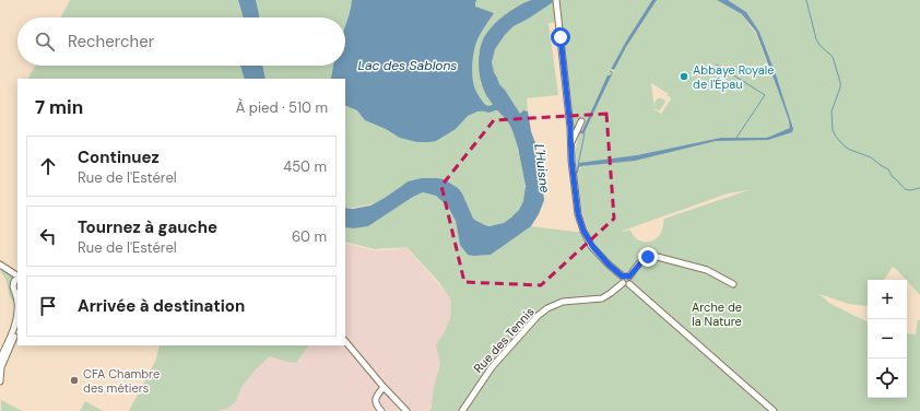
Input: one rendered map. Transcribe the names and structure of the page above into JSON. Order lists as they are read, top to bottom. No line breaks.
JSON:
{"streets":{"street":["Rue des Tennis"]},"water":["Lac des Sablons","L'Huisne"],"parks":["Arche de la Nature"],"places":["Abbaye Royale de l'Épau","CFA Chambre des métiers"],"page":{"search":"Rechercher","heading":["7 min","À pied · 510 m"],"list":[["Continuez","Rue de l'Estérel","450 m"],["Tournez à gauche","Rue de l'Estérel","60 m"],"Arrivée à destination"],"map_buttons":["+","−"]}}
